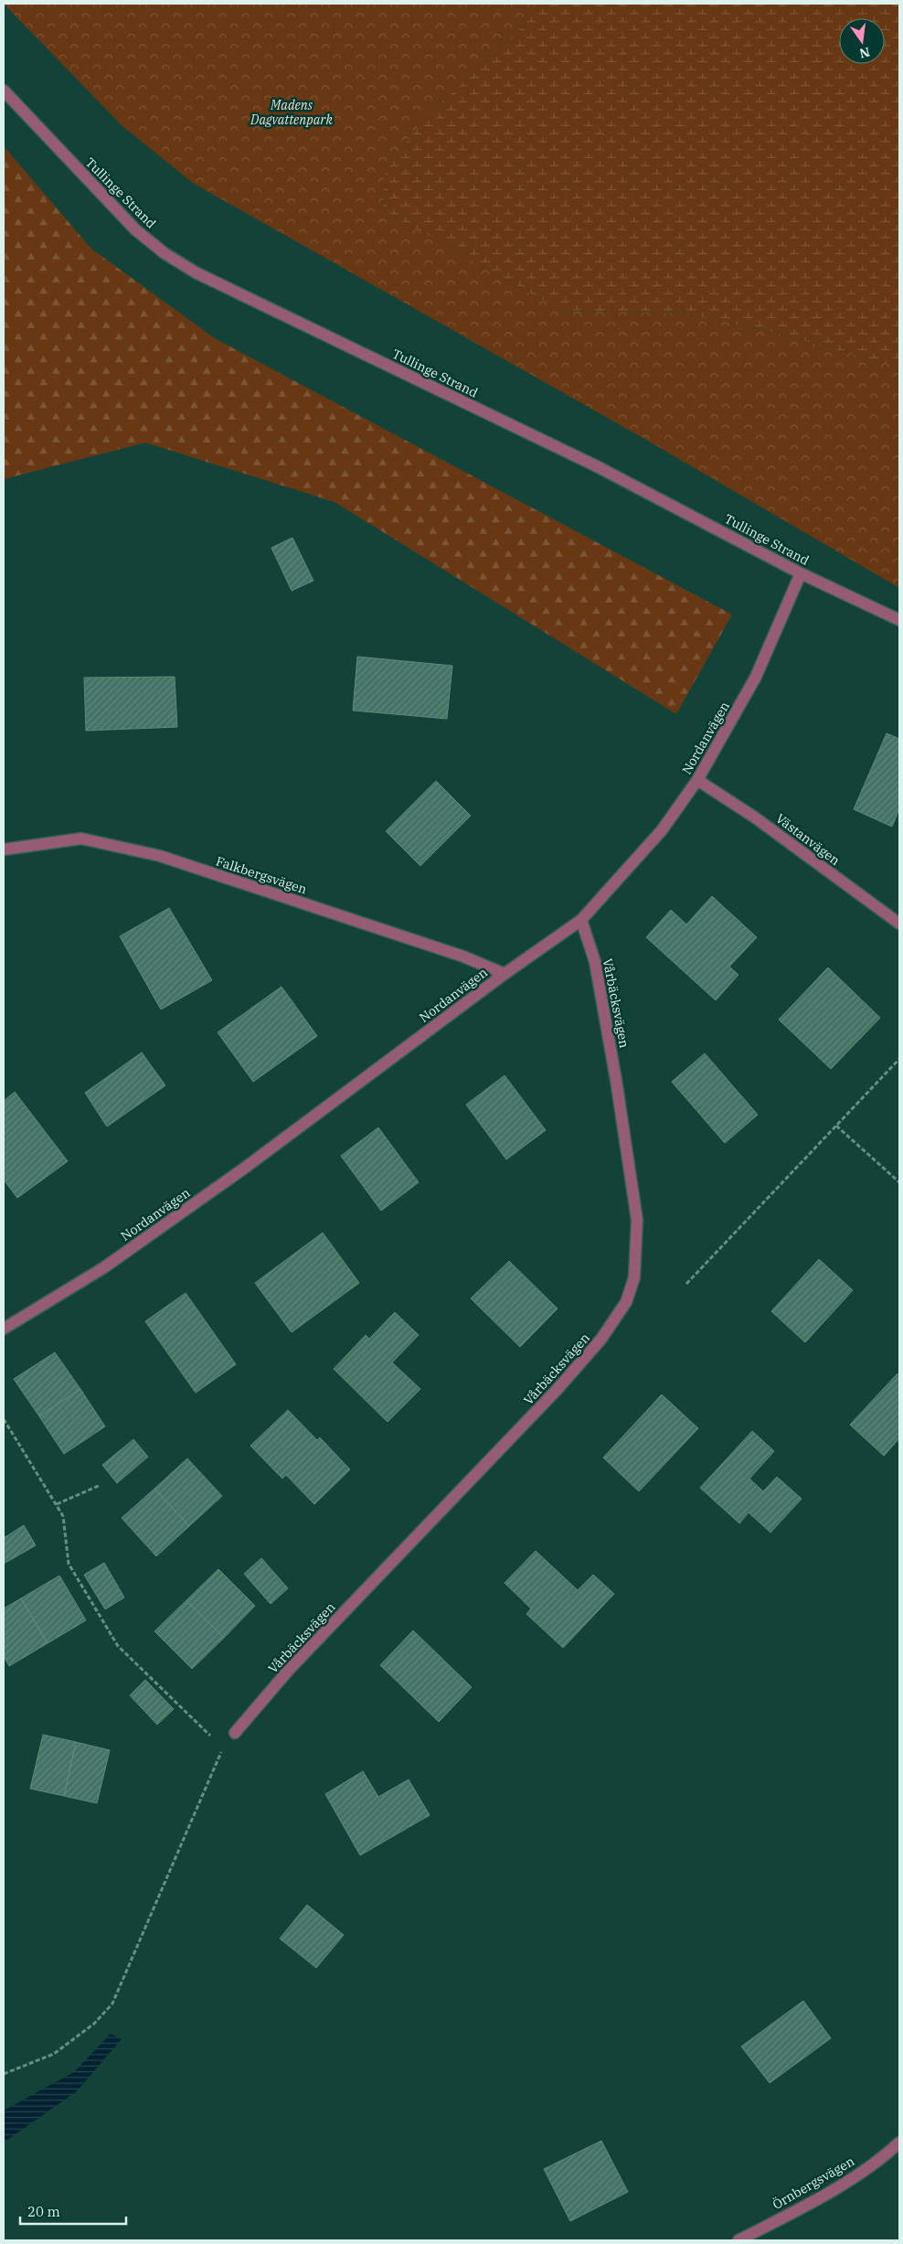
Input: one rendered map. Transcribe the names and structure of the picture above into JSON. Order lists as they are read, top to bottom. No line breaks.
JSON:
{"streets":{"street":["Tullinge Strand","Nordanvägen","Västanvägen","Falkbergsvägen","Vårbäcksvägen","Örnbergsvägen"]},"crossings":[["Tullinge Strand","Nordanvägen"],["Nordanvägen","Västanvägen"],["Nordanvägen","Falkbergsvägen"],["Nordanvägen","Vårbäcksvägen"]],"parks":["Madens Dagvattenpark"],"scale_bar":"20 m","north":"bottom"}
